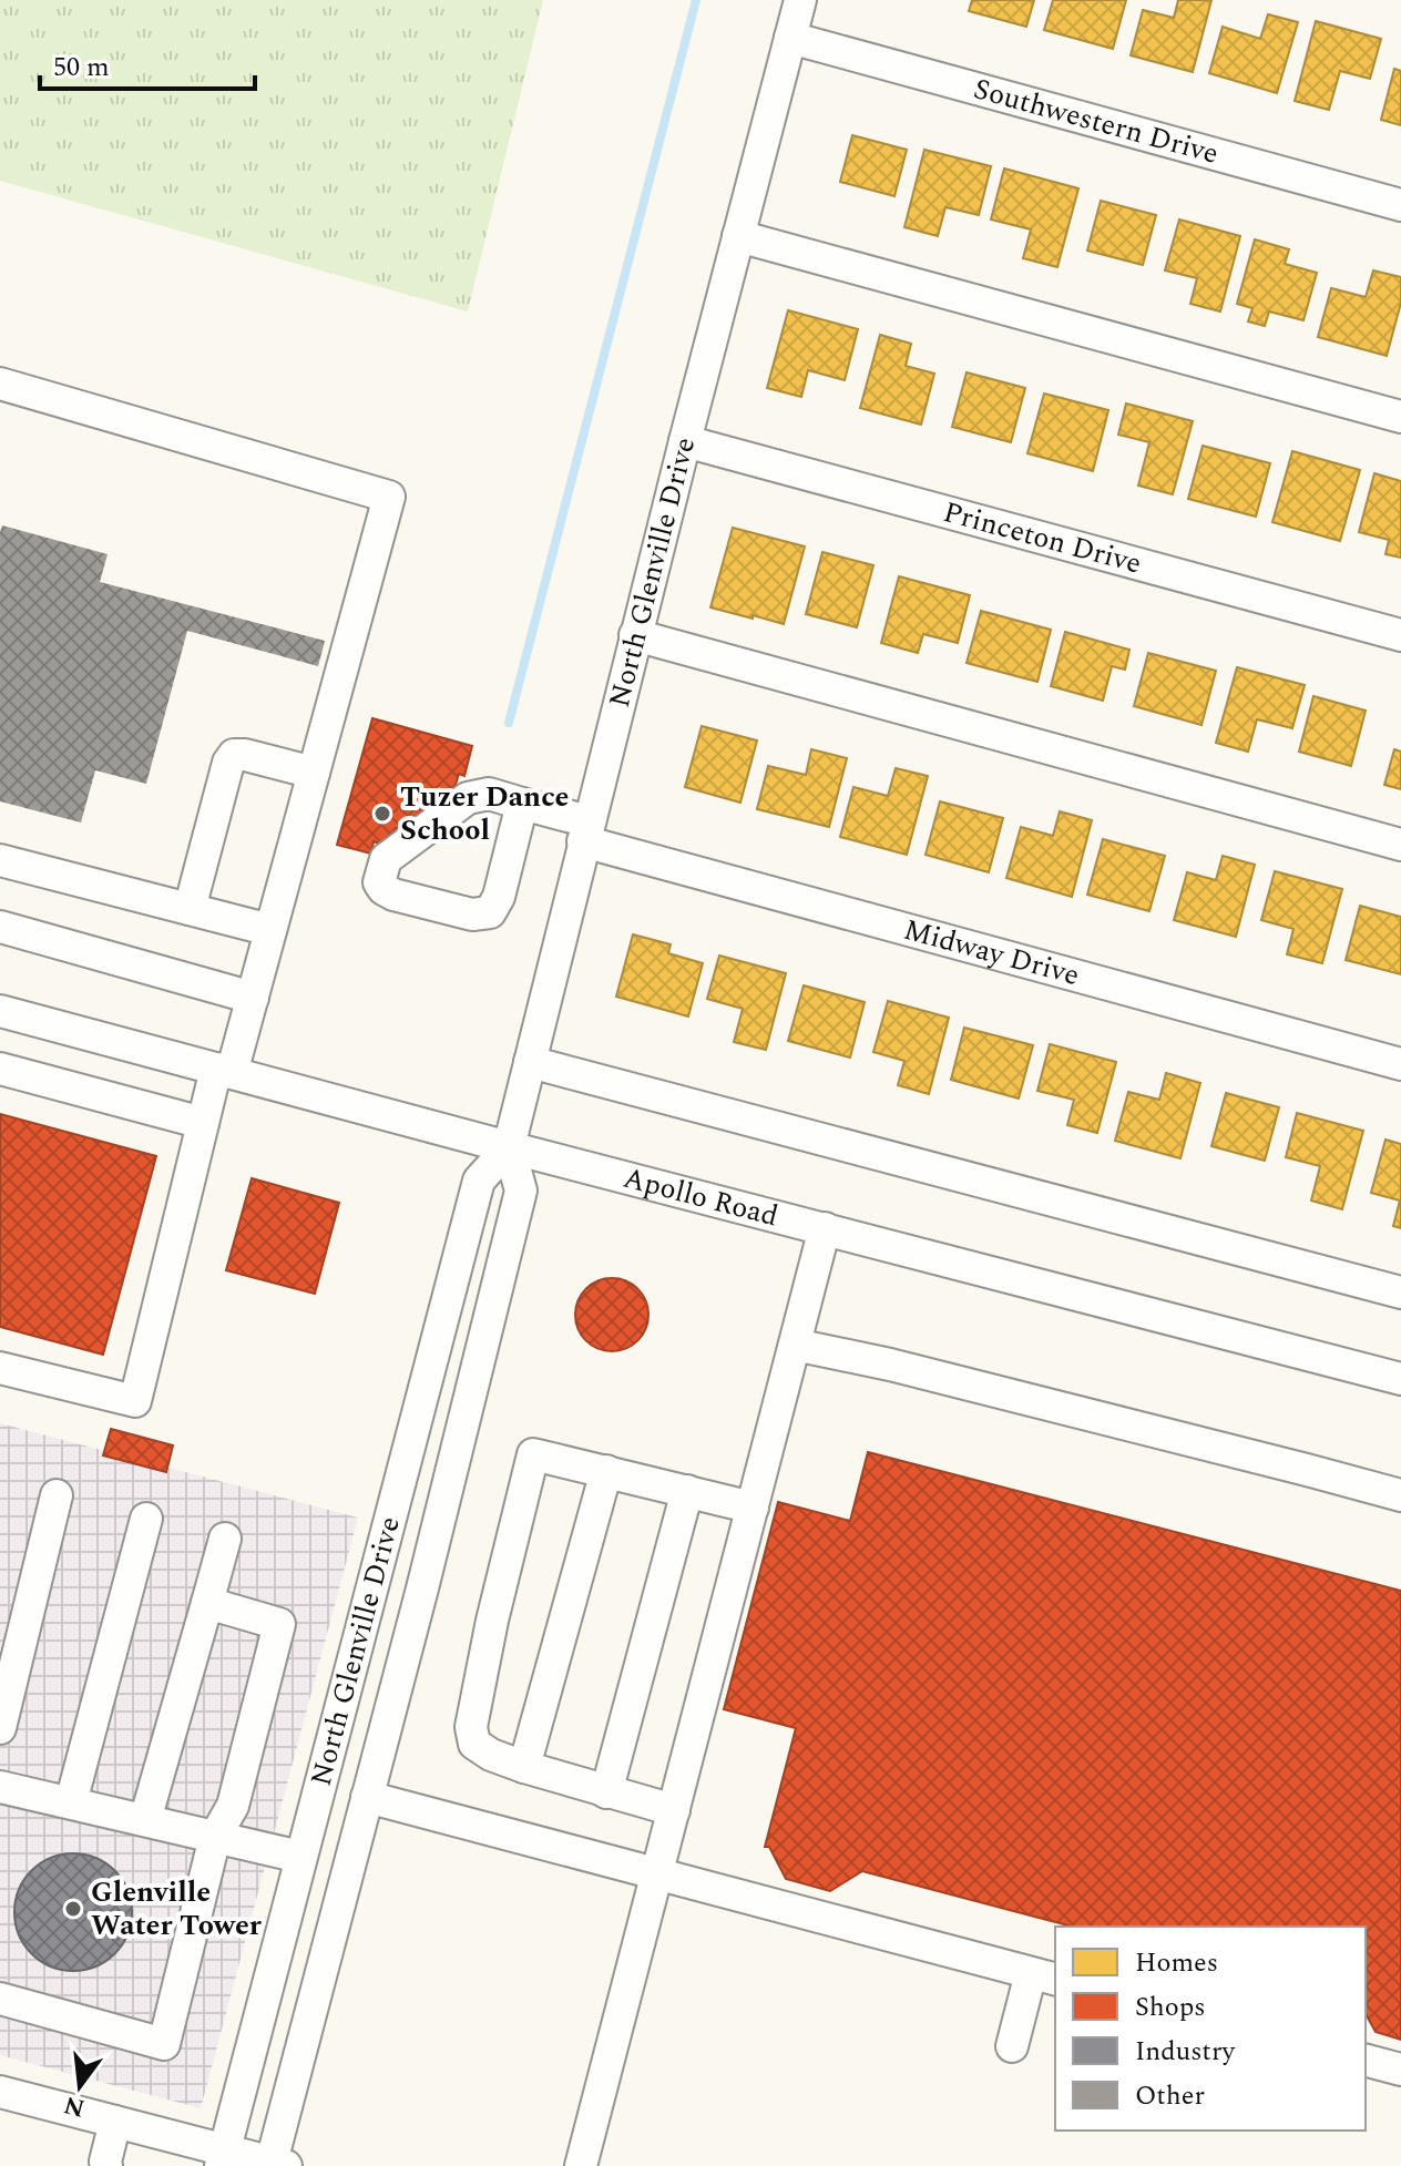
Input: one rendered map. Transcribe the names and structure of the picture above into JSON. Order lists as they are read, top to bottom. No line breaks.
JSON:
{"streets":{"street":["Southwestern Drive","Princeton Drive","North Glenville Drive","Midway Drive","Apollo Road"]},"crossings":[["Southwestern Drive","North Glenville Drive"],["Princeton Drive","North Glenville Drive"],["North Glenville Drive","Midway Drive"],["North Glenville Drive","Apollo Road"]],"places":["Tuzer Dance School","Glenville Water Tower"],"legend":["Homes","Shops","Industry","Other"],"scale_bar":"50 m","north":"bottom"}
